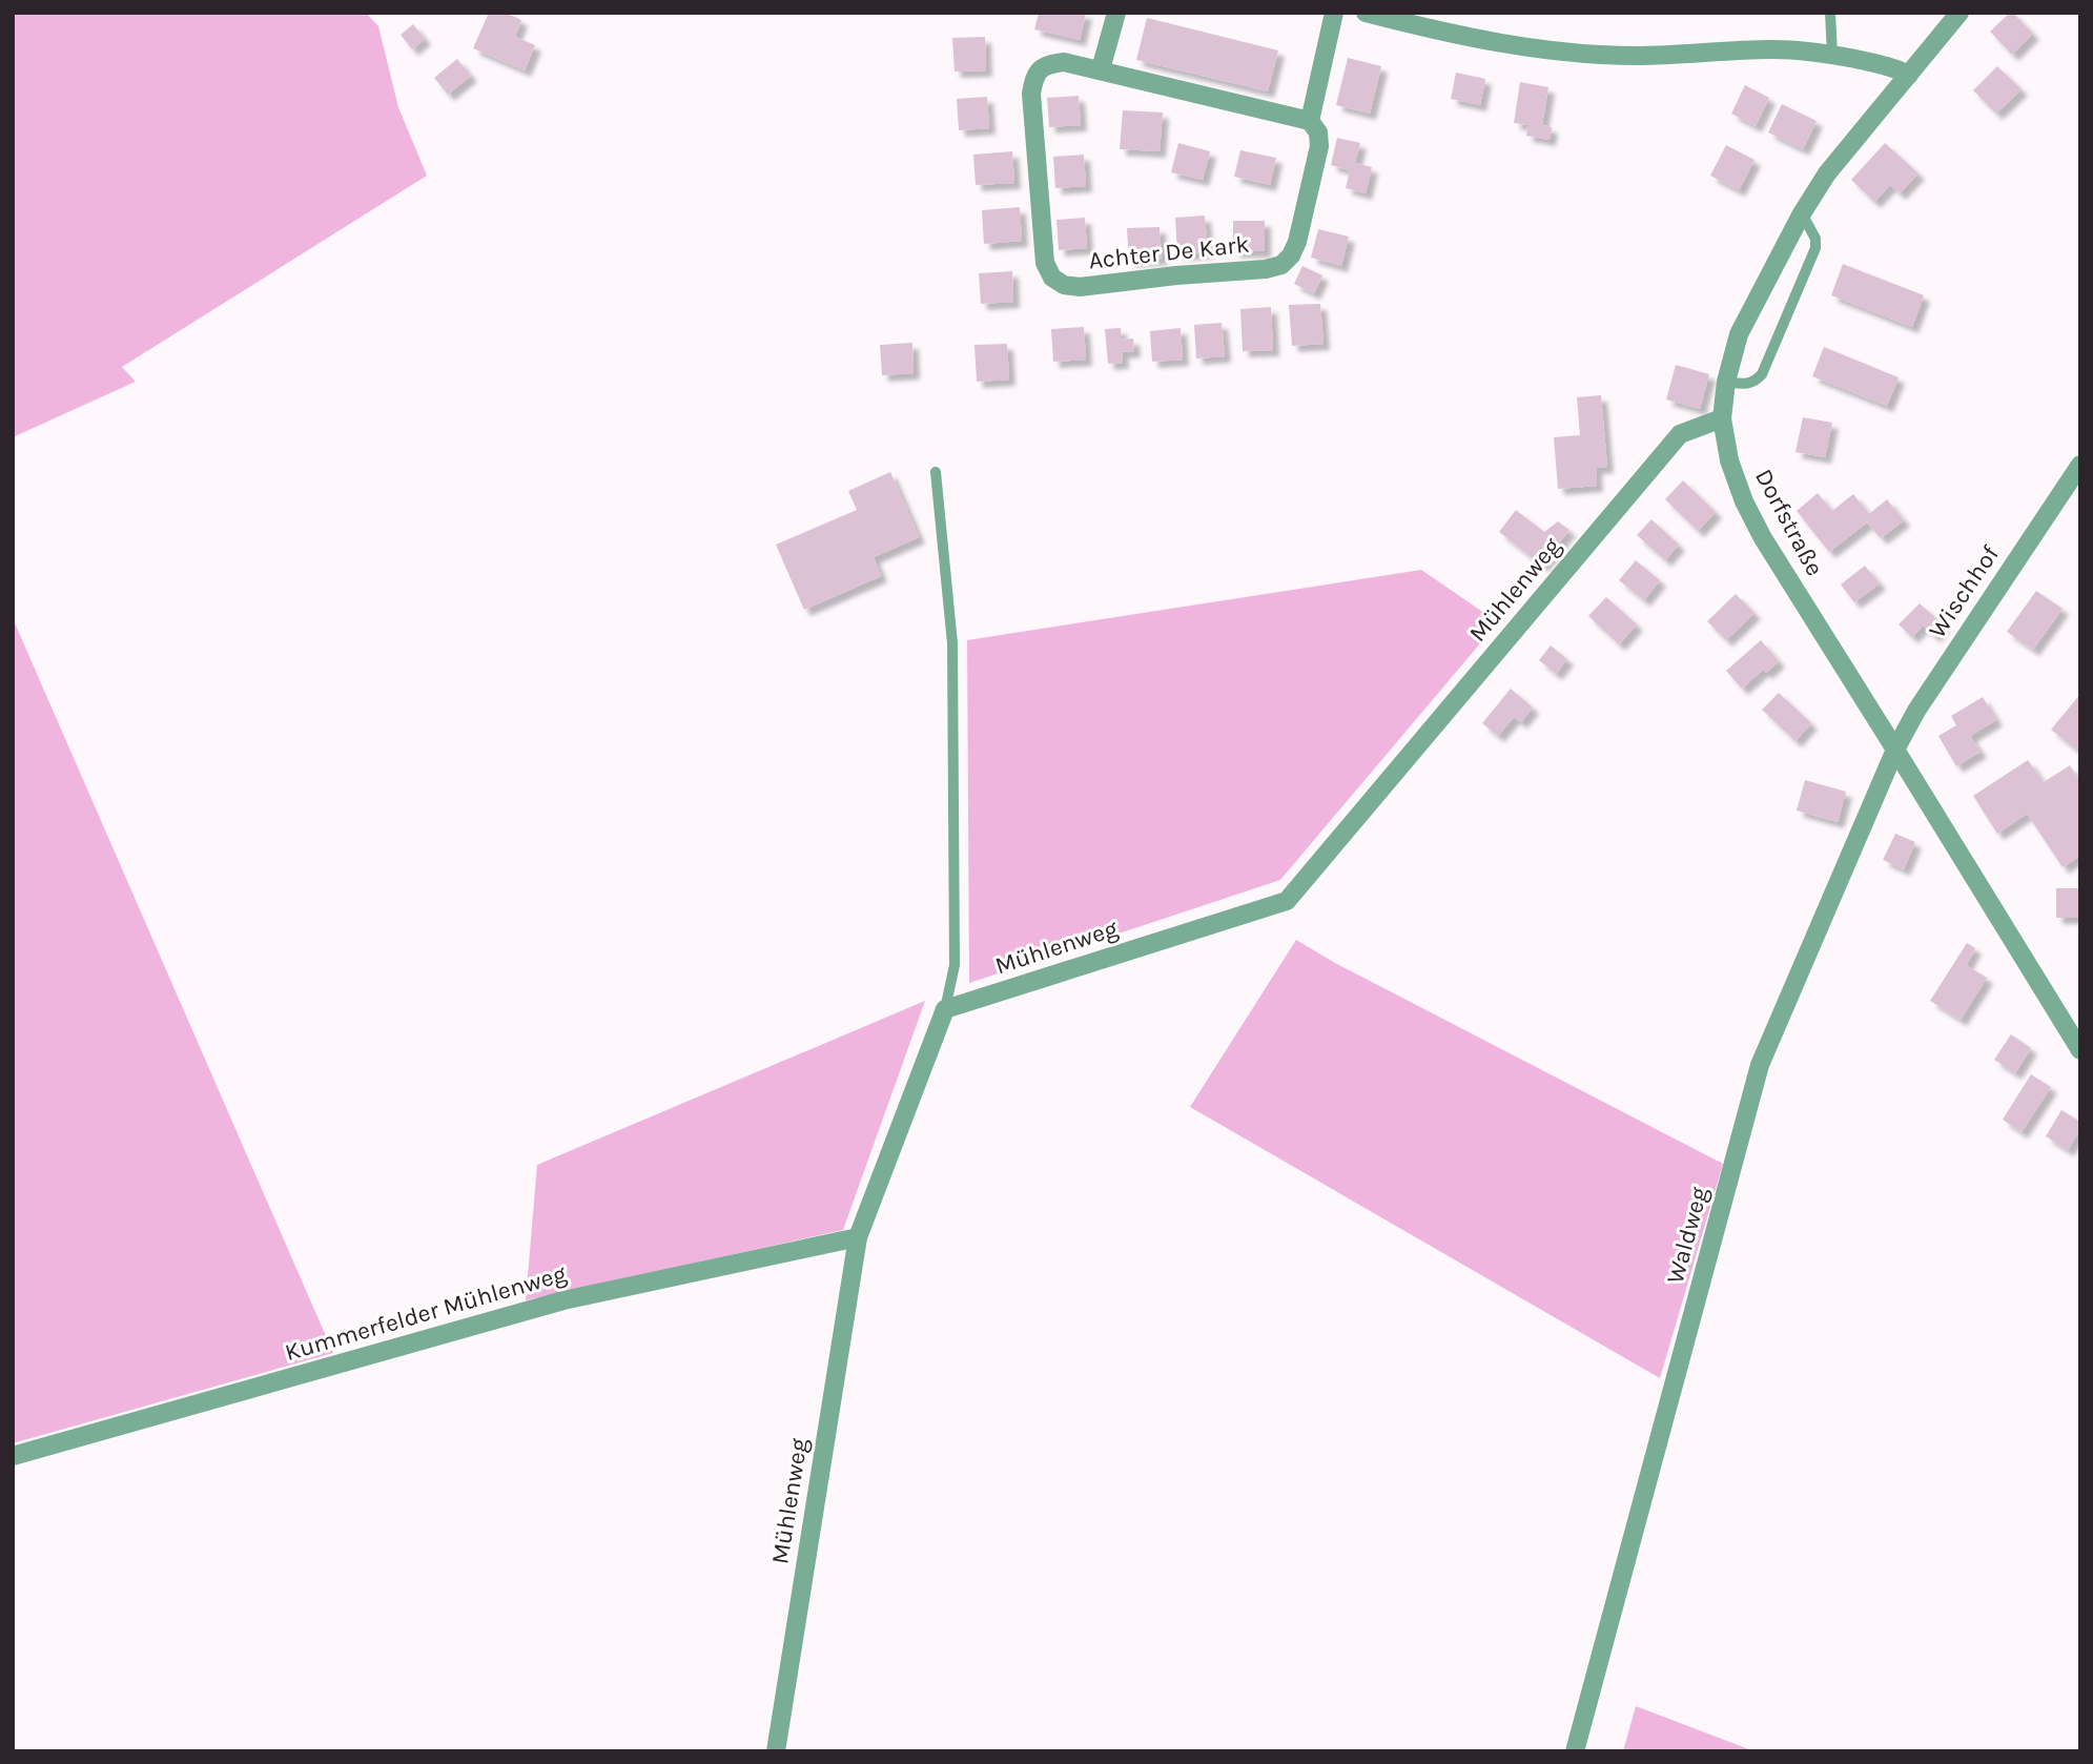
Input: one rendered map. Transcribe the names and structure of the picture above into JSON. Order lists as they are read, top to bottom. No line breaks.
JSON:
{"streets":{"street":["Achter De Kark","Dorfstraße","Mühlenweg","Wischhof","Waldweg","Kummerfelder Mühlenweg"]},"crossings":[["Dorfstraße","Mühlenweg"],["Dorfstraße","Wischhof"],["Dorfstraße","Waldweg"],["Mühlenweg","Kummerfelder Mühlenweg"],["Wischhof","Waldweg"]]}
